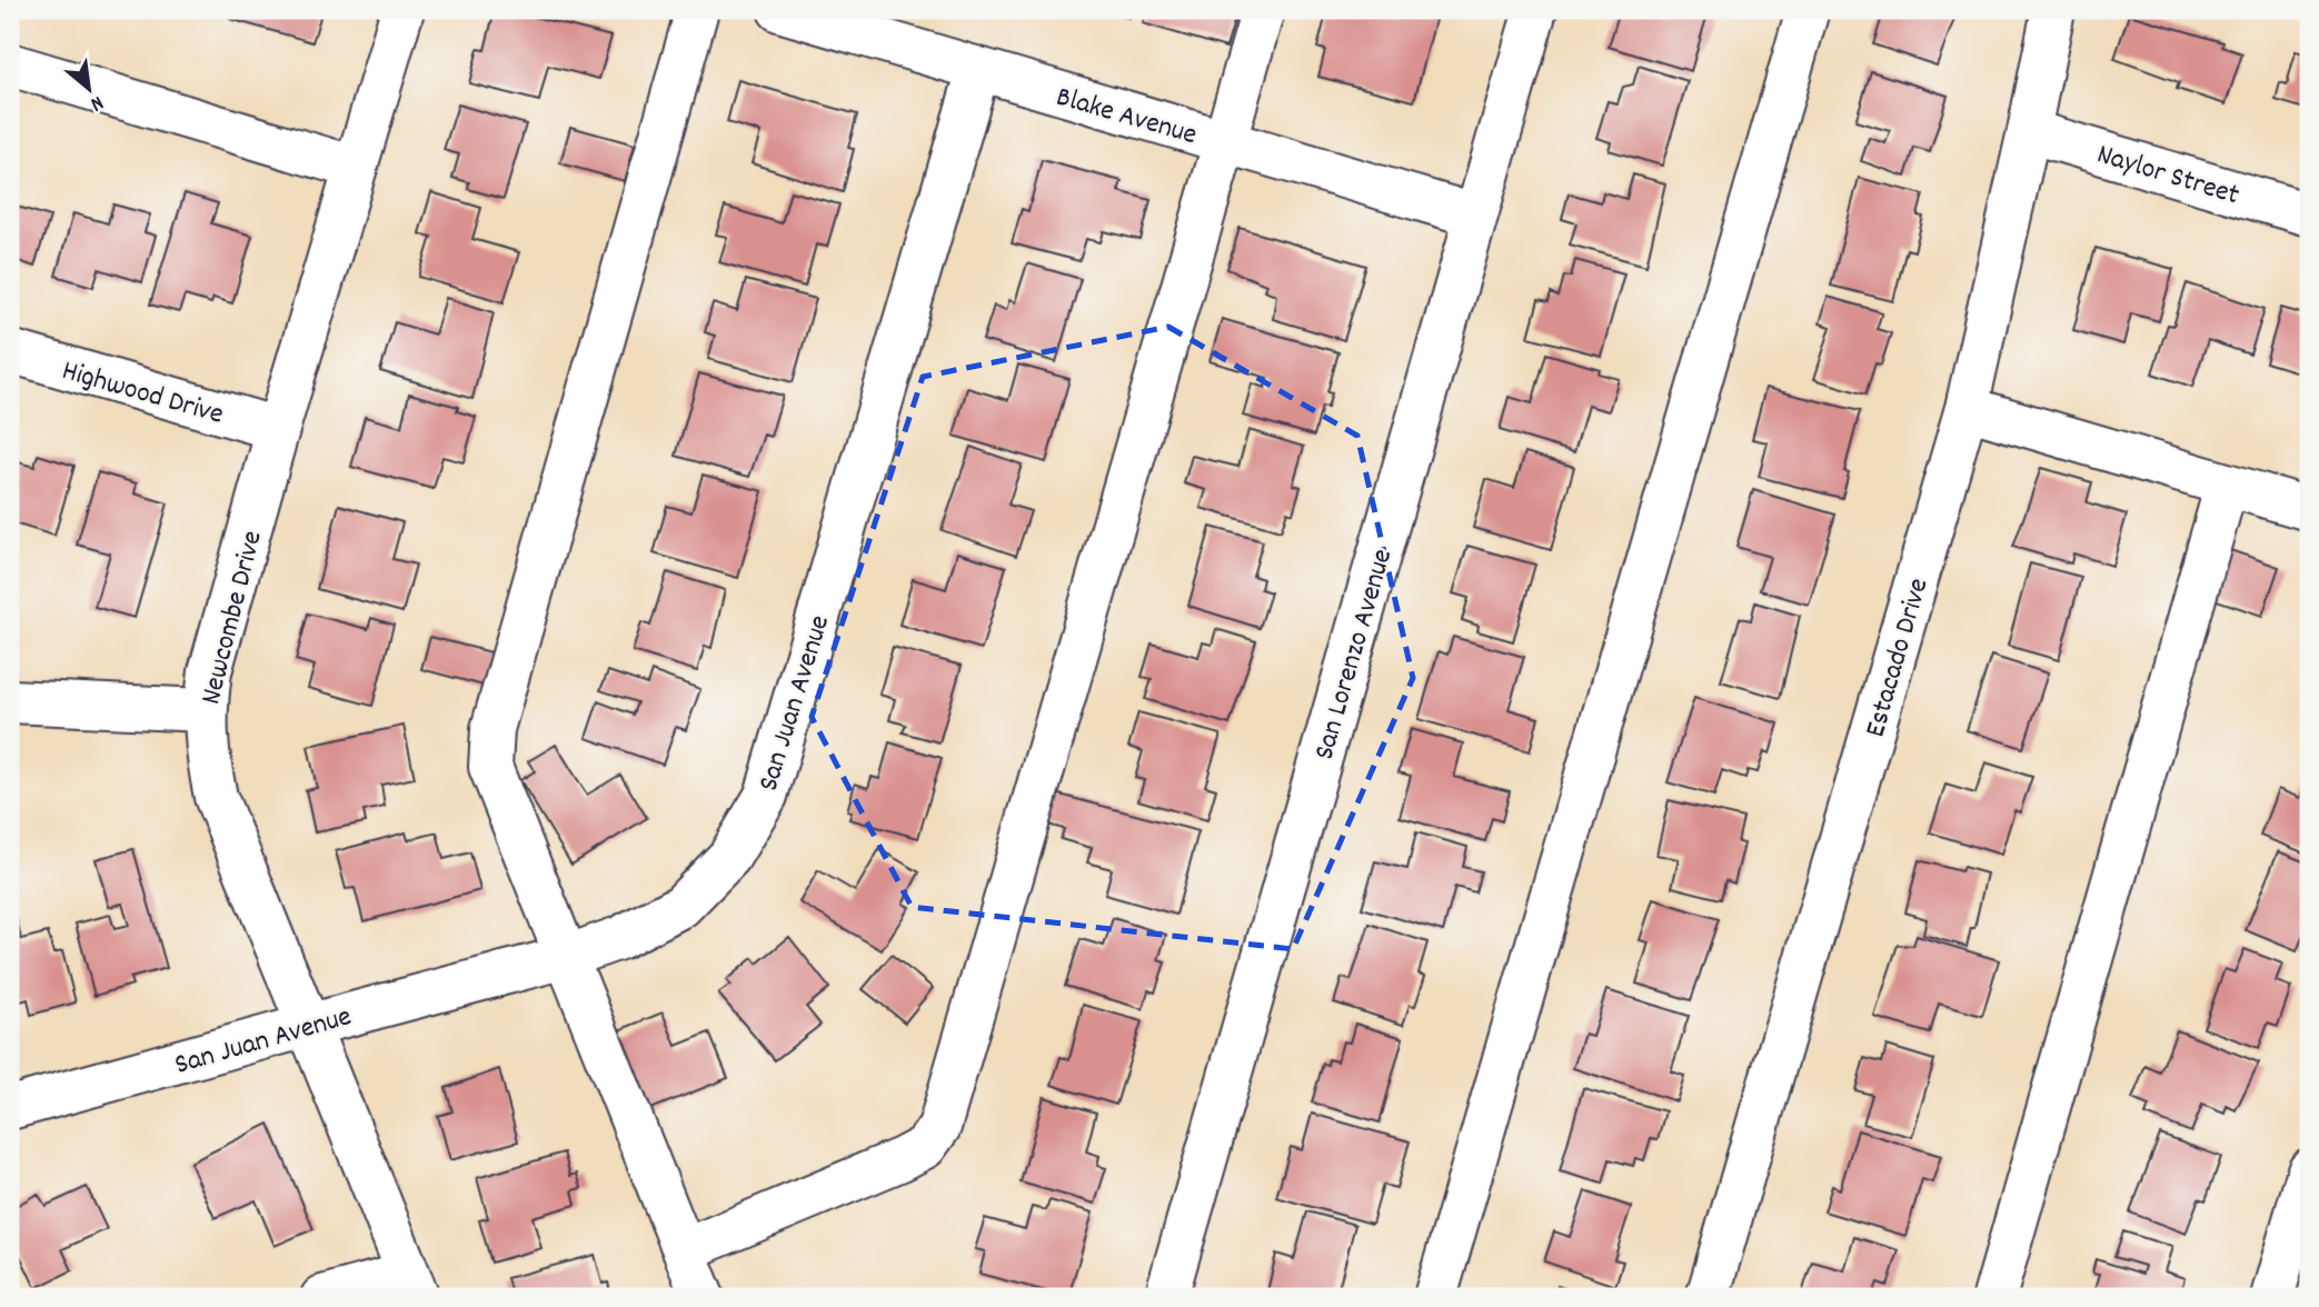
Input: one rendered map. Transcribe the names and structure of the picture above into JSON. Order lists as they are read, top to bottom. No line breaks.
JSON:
{"streets":{"street":["Blake Avenue","Naylor Street","Highwood Drive","Newcombe Drive","San Lorenzo Avenue","Estacado Drive","San Juan Avenue"]},"crossings":[["Blake Avenue","San Lorenzo Avenue"],["Blake Avenue","San Juan Avenue"],["Naylor Street","Estacado Drive"],["Highwood Drive","Newcombe Drive"],["Newcombe Drive","San Juan Avenue"]],"north":"bottom right"}
